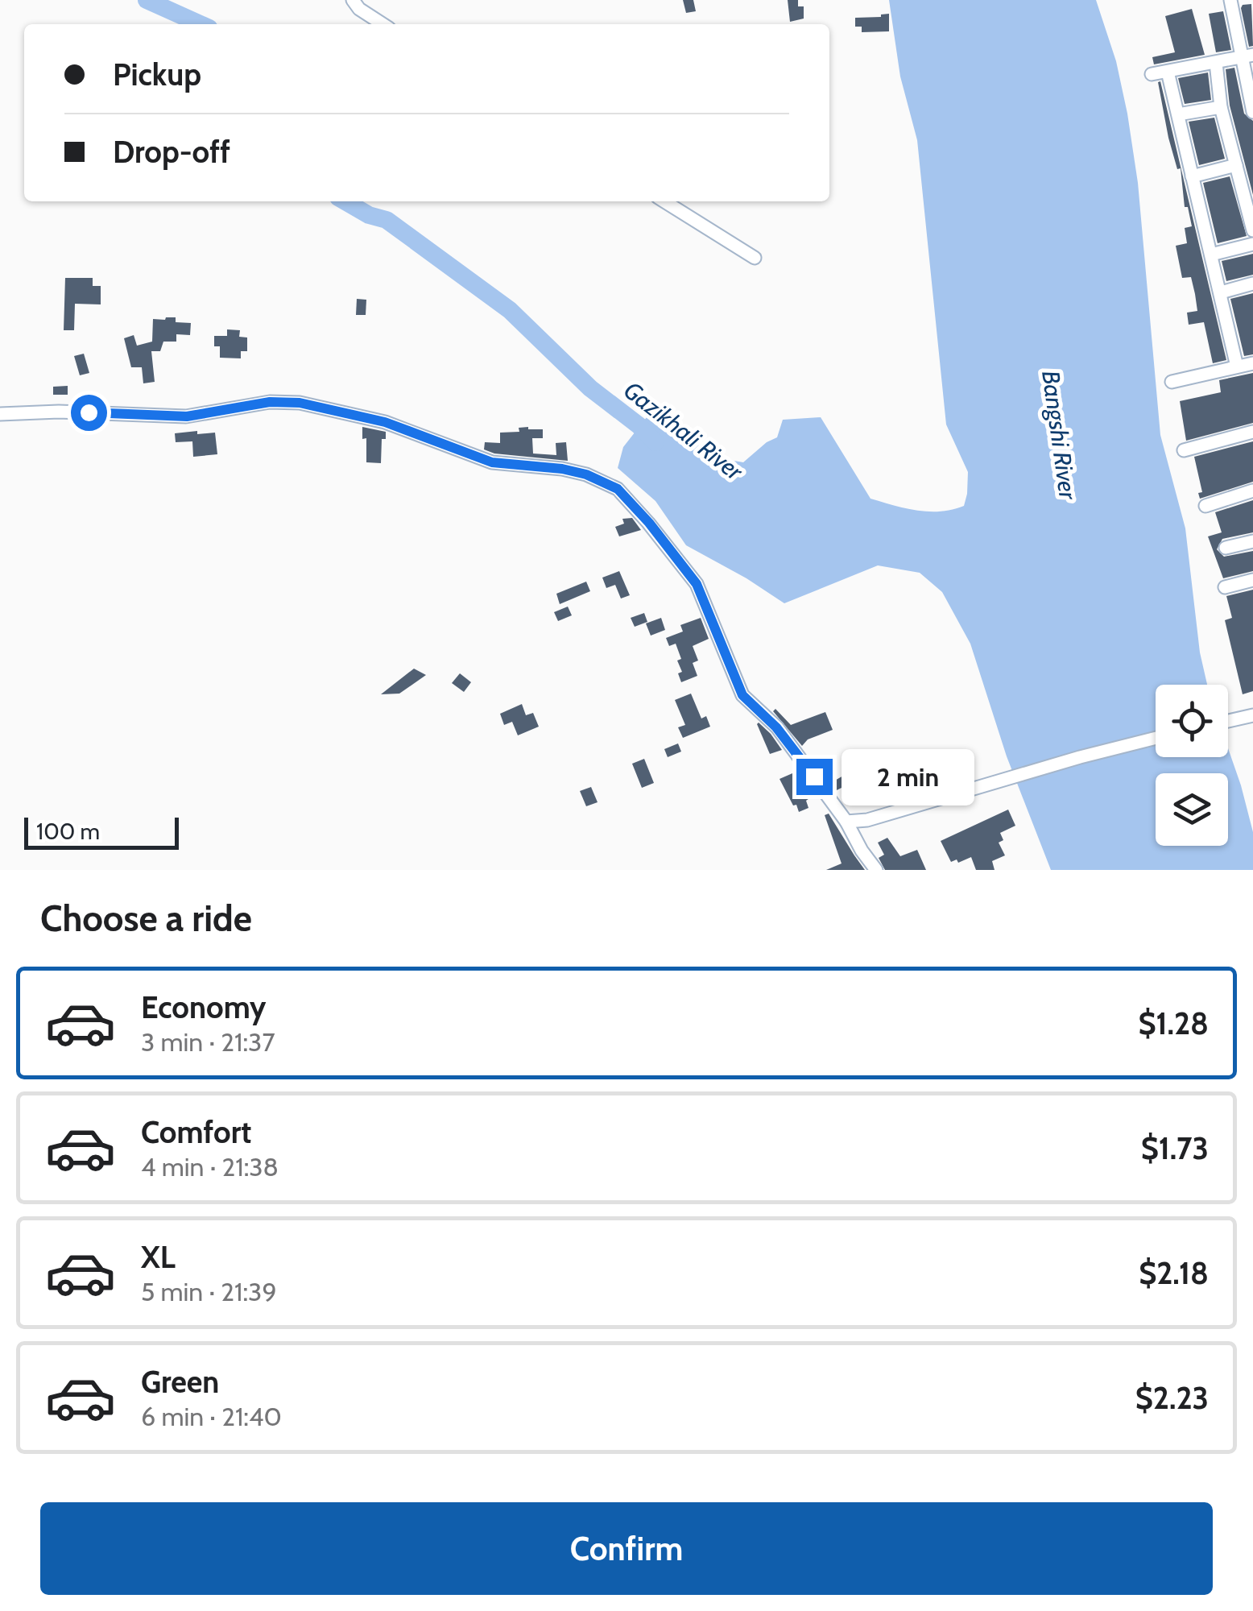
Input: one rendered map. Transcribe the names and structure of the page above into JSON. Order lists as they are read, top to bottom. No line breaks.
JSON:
{"water":["Gazikhali River","Bangshi River"],"scale_bar":"100 m","page":{"banner":["Pickup","Drop-off"],"bubble":"2 min","scale":"100 m","heading":"Choose a ride","list":[{"name":"Economy","note":"3 min · 21:37","value":"$1.28"},{"name":"Comfort","note":"4 min · 21:38","value":"$1.73"},{"name":"XL","note":"5 min · 21:39","value":"$2.18"},{"name":"Green","note":"6 min · 21:40","value":"$2.23"}],"buttons":"Confirm"}}
